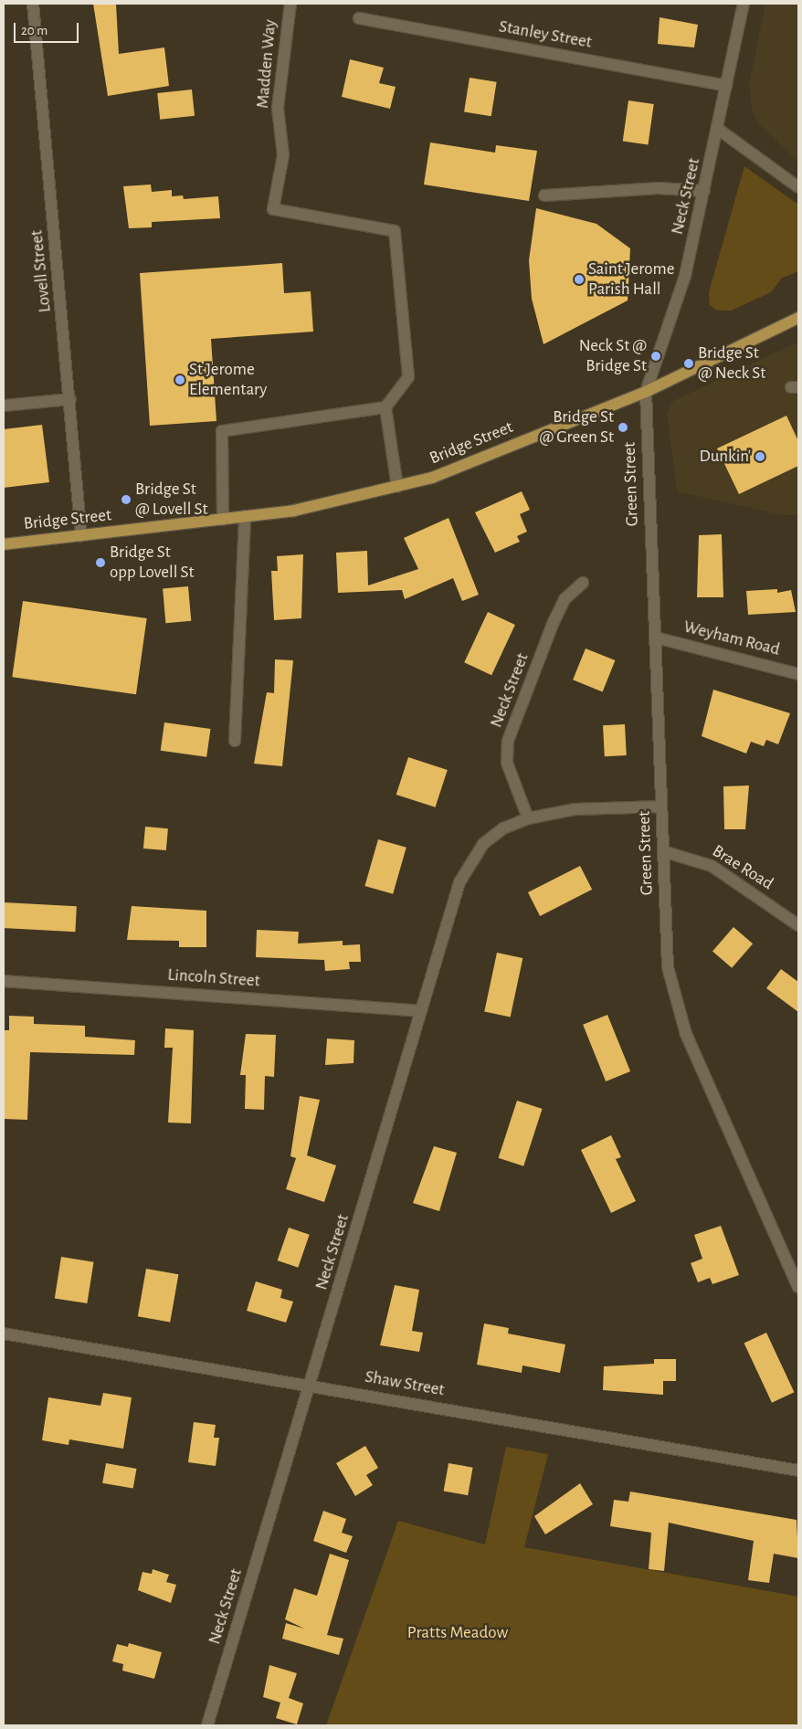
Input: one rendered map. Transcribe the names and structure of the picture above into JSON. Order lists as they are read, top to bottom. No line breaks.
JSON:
{"streets":{"main road":["Bridge Street"],"street":["Stanley Street","Madden Way","Neck Street","Lovell Street","Green Street","Weyham Road","Brae Road","Lincoln Street","Shaw Street"]},"crossings":[["Stanley Street","Neck Street"],["Neck Street","Bridge Street"],["Neck Street","Green Street"],["Neck Street","Lincoln Street"],["Neck Street","Shaw Street"],["Lovell Street","Bridge Street"],["Bridge Street","Green Street"],["Green Street","Weyham Road"],["Green Street","Brae Road"]],"parks":["Pratts Meadow"],"places":["Saint Jerome Parish Hall","Neck St @ Bridge St","Bridge St @ Neck St","St Jerome Elementary","Bridge St @ Green St","Dunkin'","Bridge St @ Lovell St","Bridge St opp Lovell St"],"scale_bar":"20 m"}
